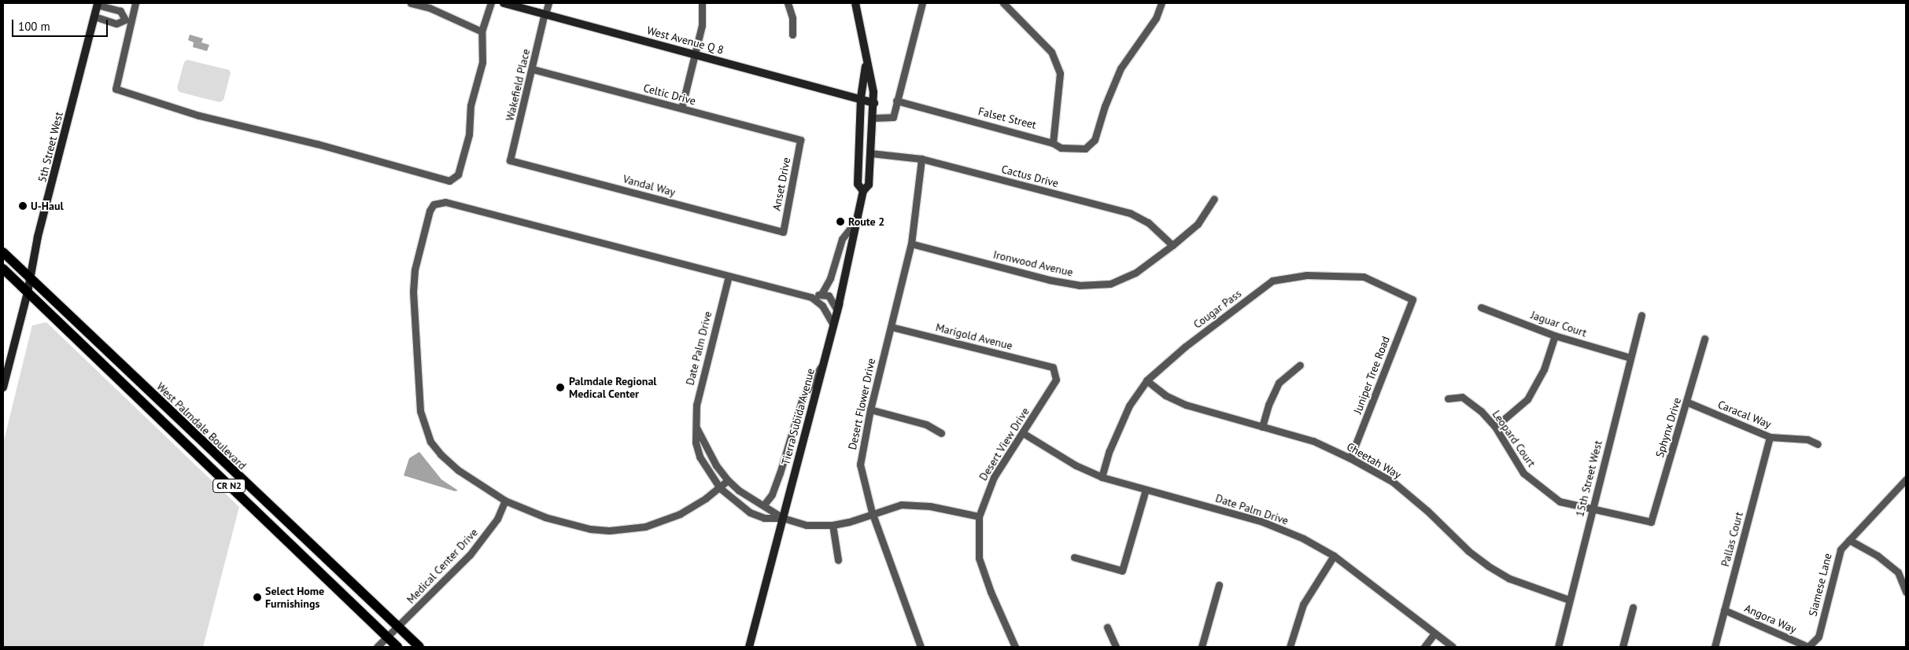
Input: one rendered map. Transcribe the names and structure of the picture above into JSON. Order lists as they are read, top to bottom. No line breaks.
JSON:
{"streets":{"main road":["West Avenue Q 8","5th Street West","Tierra Subida Avenue","West Palmdale Boulevard","CR N2"],"street":["Wakefield Place","Celtic Drive","Falset Street","Cactus Drive","Anset Drive","Vandal Way","Ironwood Avenue","Cougar Pass","Jaguar Court","Marigold Avenue","Date Palm Drive","Juniper Tree Road","Desert Flower Drive","Caracal Way","Sphynx Drive","Leopard Court","Desert View Drive","Cheetah Way","15th Street West","Pallas Court","Medical Center Drive","Siamese Lane","Angora Way"]},"crossings":[["West Avenue Q 8","Wakefield Place"],["West Avenue Q 8","Tierra Subida Avenue"],["Wakefield Place","Celtic Drive"],["Wakefield Place","Vandal Way"],["Celtic Drive","Anset Drive"],["5th Street West","West Palmdale Boulevard"],["5th Street West","CR N2"],["Cactus Drive","Ironwood Avenue"],["Cactus Drive","Desert Flower Drive"],["Cactus Drive","Tierra Subida Avenue"],["Anset Drive","Vandal Way"],["Ironwood Avenue","Desert Flower Drive"],["Cougar Pass","Date Palm Drive"],["Cougar Pass","Juniper Tree Road"],["Cougar Pass","Cheetah Way"],["Jaguar Court","15th Street West"],["Marigold Avenue","Desert Flower Drive"],["Marigold Avenue","Desert View Drive"],["Date Palm Drive","Desert Flower Drive"],["Date Palm Drive","Tierra Subida Avenue"],["Date Palm Drive","Desert View Drive"],["Juniper Tree Road","Cheetah Way"],["Caracal Way","Sphynx Drive"],["Caracal Way","Pallas Court"],["West Palmdale Boulevard","Medical Center Drive"],["Sphynx Drive","Leopard Court"],["Leopard Court","15th Street West"],["Cheetah Way","15th Street West"],["CR N2","Medical Center Drive"],["Pallas Court","Angora Way"],["Siamese Lane","Angora Way"]],"places":["U-Haul","Route 2","Palmdale Regional Medical Center","Select Home Furnishings"],"scale_bar":"100 m"}
